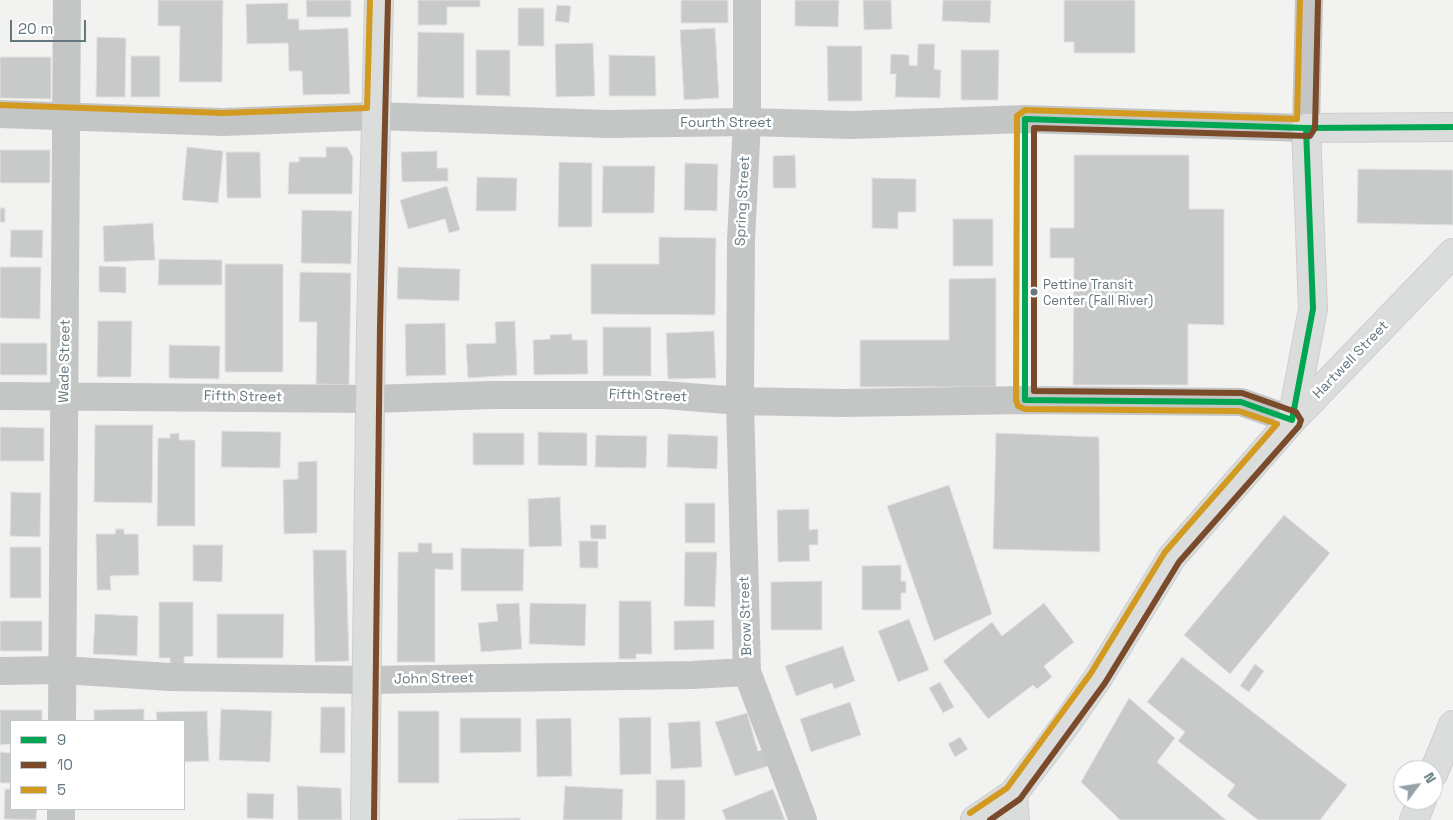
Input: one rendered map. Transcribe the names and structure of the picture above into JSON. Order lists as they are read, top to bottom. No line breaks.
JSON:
{"streets":{"main road":["Fourth Street","Hartwell Street"],"street":["Spring Street","Wade Street","Fifth Street","Brow Street","John Street"]},"crossings":[["Fourth Street","Spring Street"],["Fourth Street","Wade Street"],["Spring Street","Fifth Street"],["Spring Street","Brow Street"],["Hartwell Street","Fifth Street"],["Wade Street","Fifth Street"],["Wade Street","John Street"],["Fifth Street","Brow Street"],["Brow Street","John Street"]],"places":["Pettine Transit Center (Fall River)"],"lines":["transit line 10","transit line 5","transit line 9"],"legend":["9","10","5"],"scale_bar":"20 m","north":"top right"}
